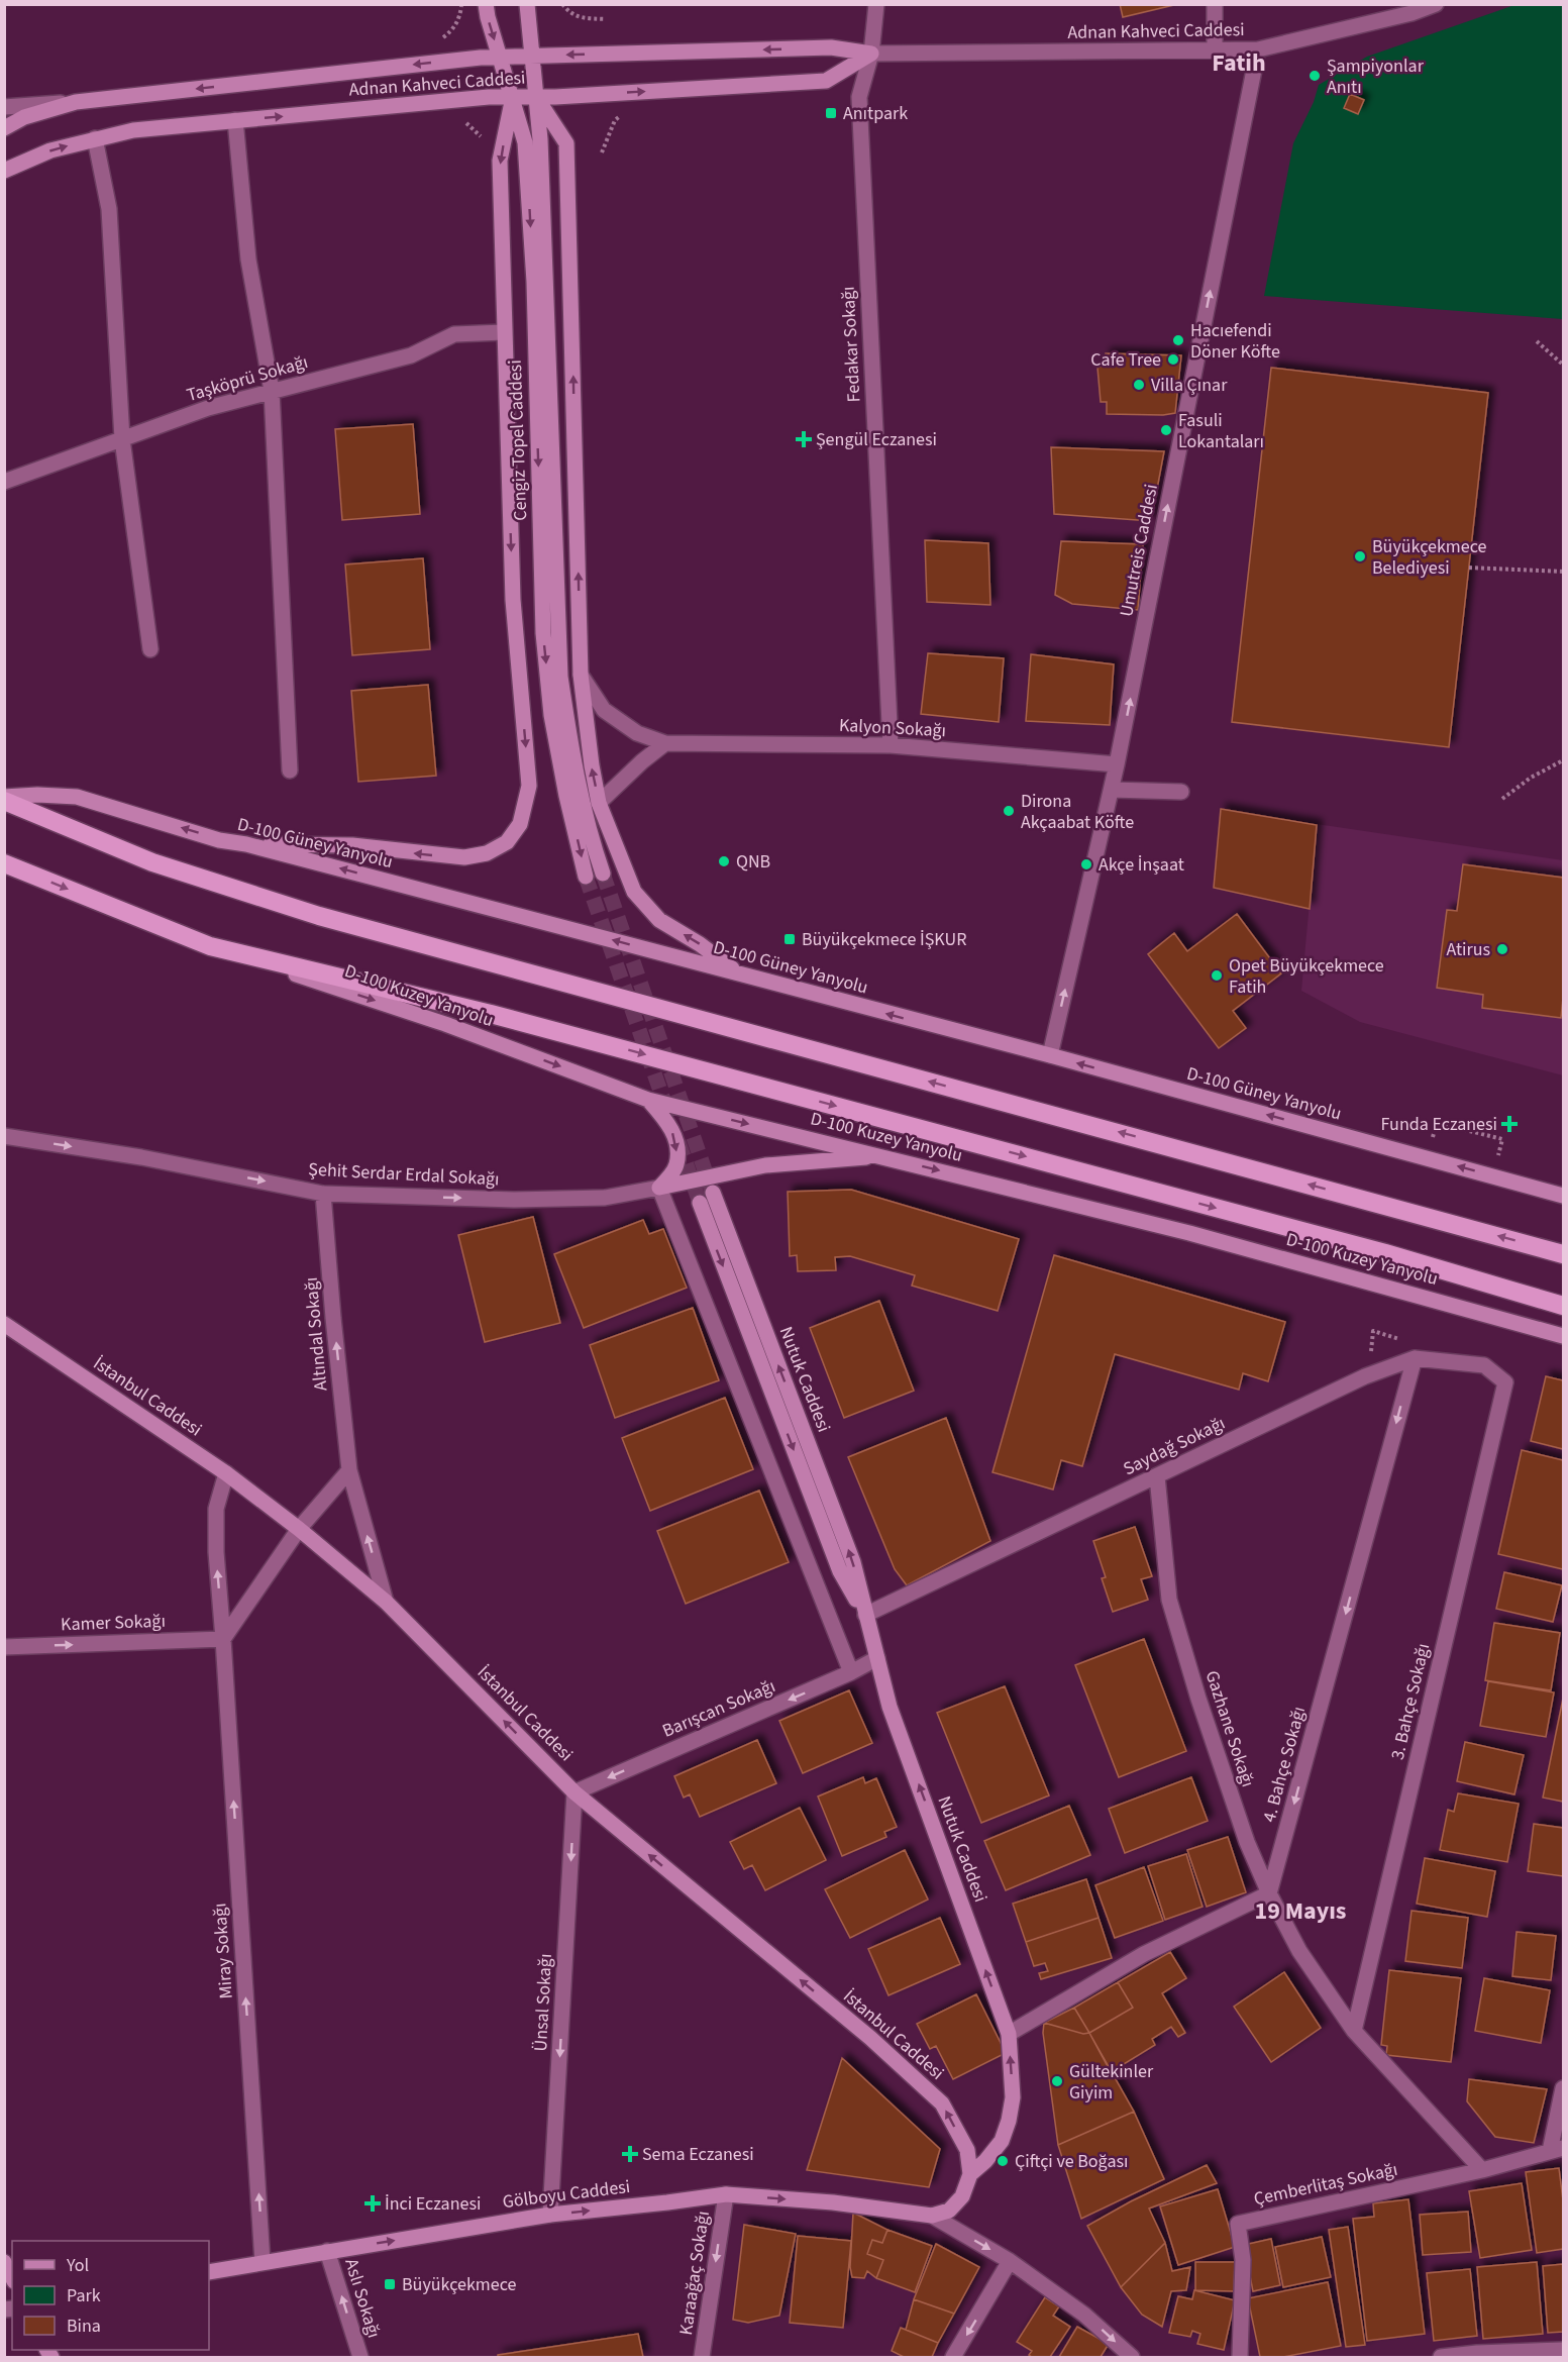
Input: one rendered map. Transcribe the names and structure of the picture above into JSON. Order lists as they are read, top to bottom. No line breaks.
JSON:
{"streets":{"main road":["Adnan Kahveci Caddesi","Cengiz Topel Caddesi","D-100 Güney Yanyolu","D-100 Kuzey Yanyolu","Nutuk Caddesi","İstanbul Caddesi","Gölboyu Caddesi"],"street":["Fedakar Sokağı","Taşköprü Sokağı","Umutreis Caddesi","Kalyon Sokağı","Şehit Serdar Erdal Sokağı","Altındal Sokağı","Saydağ Sokağı","Kamer Sokağı","3. Bahçe Sokağı","Barışcan Sokağı","Gazhane Sokağı","4. Bahçe Sokağı","Miray Sokağı","Ünsal Sokağı","Çemberlitaş Sokağı","Karaağaç Sokağı","Aslı Sokağı"]},"crossings":[["Adnan Kahveci Caddesi","Fedakar Sokağı"],["Adnan Kahveci Caddesi","Cengiz Topel Caddesi"],["Adnan Kahveci Caddesi","Umutreis Caddesi"],["Fedakar Sokağı","Kalyon Sokağı"],["Umutreis Caddesi","Kalyon Sokağı"],["Umutreis Caddesi","D-100 Güney Yanyolu"],["Şehit Serdar Erdal Sokağı","Altındal Sokağı"],["Altındal Sokağı","İstanbul Caddesi"],["Nutuk Caddesi","İstanbul Caddesi"],["Nutuk Caddesi","Saydağ Sokağı"],["Nutuk Caddesi","Barışcan Sokağı"],["İstanbul Caddesi","Barışcan Sokağı"],["İstanbul Caddesi","Miray Sokağı"],["İstanbul Caddesi","Ünsal Sokağı"],["Saydağ Sokağı","3. Bahçe Sokağı"],["Saydağ Sokağı","Gazhane Sokağı"],["Saydağ Sokağı","4. Bahçe Sokağı"],["Kamer Sokağı","Miray Sokağı"],["3. Bahçe Sokağı","Gazhane Sokağı"],["Barışcan Sokağı","Ünsal Sokağı"],["Gazhane Sokağı","4. Bahçe Sokağı"],["Gazhane Sokağı","Çemberlitaş Sokağı"],["Miray Sokağı","Gölboyu Caddesi"],["Ünsal Sokağı","Gölboyu Caddesi"],["Gölboyu Caddesi","Karaağaç Sokağı"],["Gölboyu Caddesi","Aslı Sokağı"]],"one_way":["Umutreis Caddesi","D-100 Güney Yanyolu","D-100 Kuzey Yanyolu","Şehit Serdar Erdal Sokağı","Altındal Sokağı","İstanbul Caddesi","Kamer Sokağı","Barışcan Sokağı","4. Bahçe Sokağı","Miray Sokağı","Ünsal Sokağı","Gölboyu Caddesi","Karaağaç Sokağı","Aslı Sokağı"],"districts":["Fatih","19 Mayıs"],"places":{"other":["Şampiyonlar Anıtı","Hacıefendi Döner Köfte","Cafe Tree","Villa Çınar","Fasuli Lokantaları","Büyükçekmece Belediyesi","Dirona Akçaabat Köfte","QNB","Akçe İnşaat","Atirus","Opet Büyükçekmece Fatih","Gültekinler Giyim","Çiftçi ve Boğası"],"transit":["Anıtpark","Büyükçekmece İŞKUR","Büyükçekmece"],"health":["Şengül Eczanesi","Funda Eczanesi","Sema Eczanesi","İnci Eczanesi"]},"legend":["Yol","Park","Bina"]}
